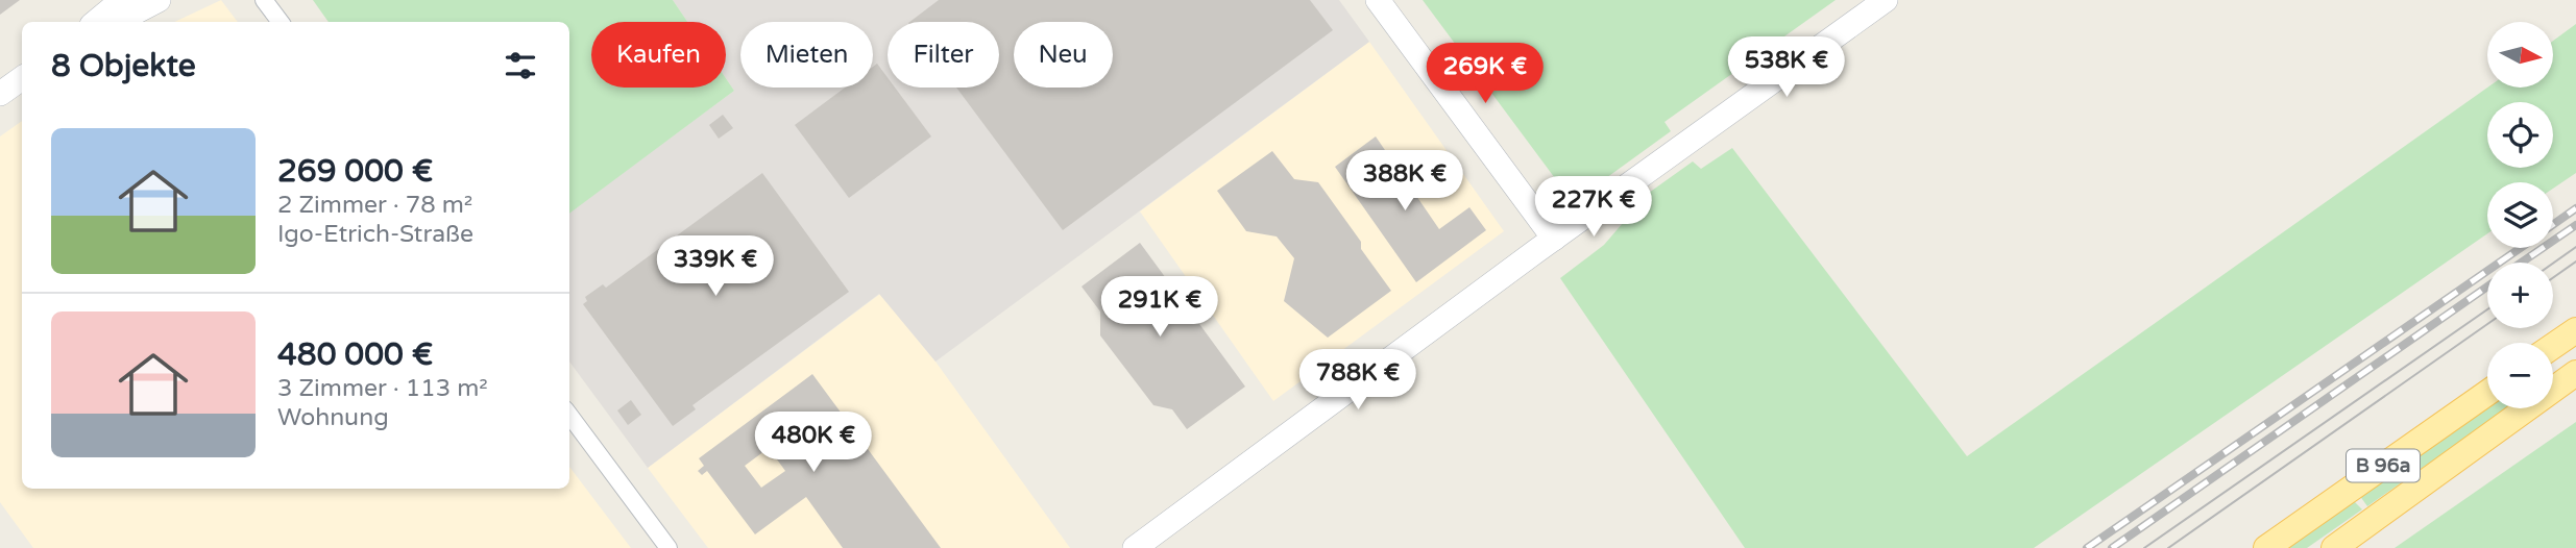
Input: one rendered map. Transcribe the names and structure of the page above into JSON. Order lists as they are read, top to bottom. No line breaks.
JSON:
{"streets":{"main road":["B 96a"]},"north":"right","page":{"map_buttons":["+","−"],"chip":["Kaufen","Mieten","Filter","Neu"],"heading":"8 Objekte","price":["538K €","269K €","388K €","227K €","339K €","291K €","788K €","480K €"],"list":[{"name":"269 000 €","note":"2 Zimmer · 78 m² · Igo-Etrich-Straße"},{"name":"480 000 €","note":"3 Zimmer · 113 m² · Wohnung"}]}}
